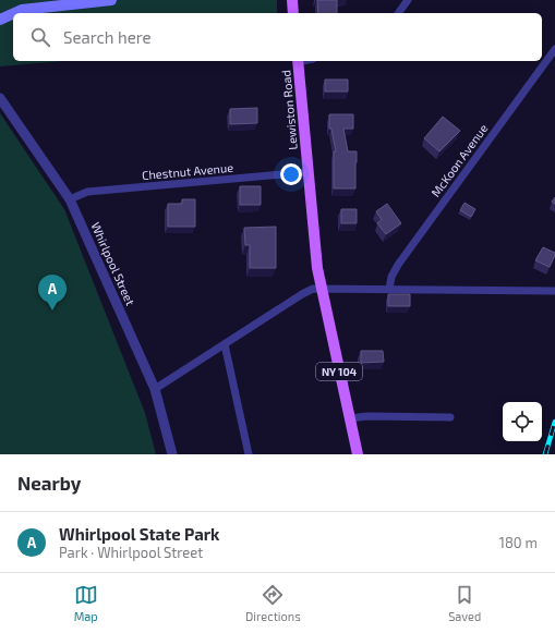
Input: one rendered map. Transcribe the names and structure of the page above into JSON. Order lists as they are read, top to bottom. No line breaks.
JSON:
{"streets":{"main road":["Lewiston Road","NY 104"],"street":["McKoon Avenue","Chestnut Avenue","Whirlpool Street"]},"crossings":[["Lewiston Road","Chestnut Avenue"],["Lewiston Road","NY 104"],["Chestnut Avenue","Whirlpool Street"]],"page":{"search":"Search here","pins":"A","heading":"Nearby","list":[{"mark":"A","name":"Whirlpool State Park","note":"Park · Whirlpool Street","value":"180 m"}],"nav":["Map","Directions","Saved"]}}
